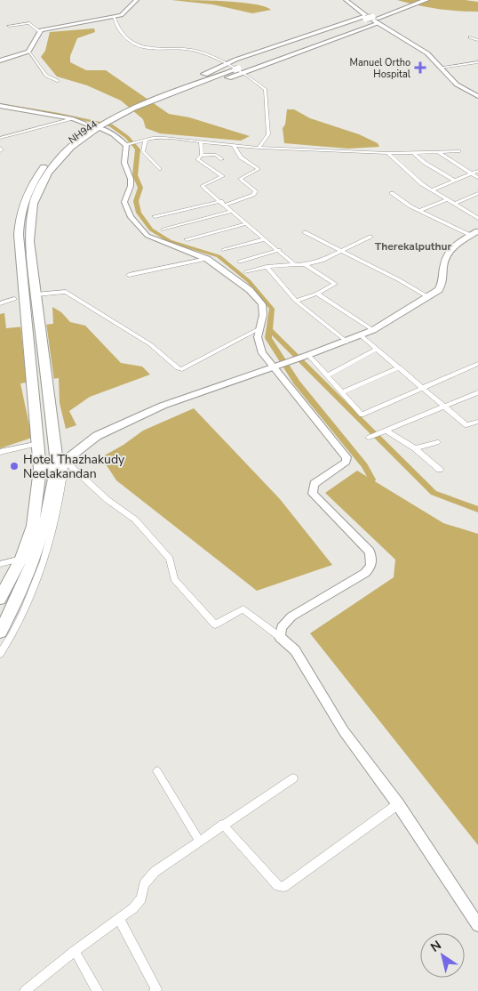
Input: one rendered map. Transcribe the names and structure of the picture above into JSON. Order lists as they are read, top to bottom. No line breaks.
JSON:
{"streets":{"highway":["NH944"]},"districts":["Therekalputhur"],"places":{"health":["Manuel Ortho Hospital"],"other":["Hotel Thazhakudy Neelakandan"]},"north":"top left"}
